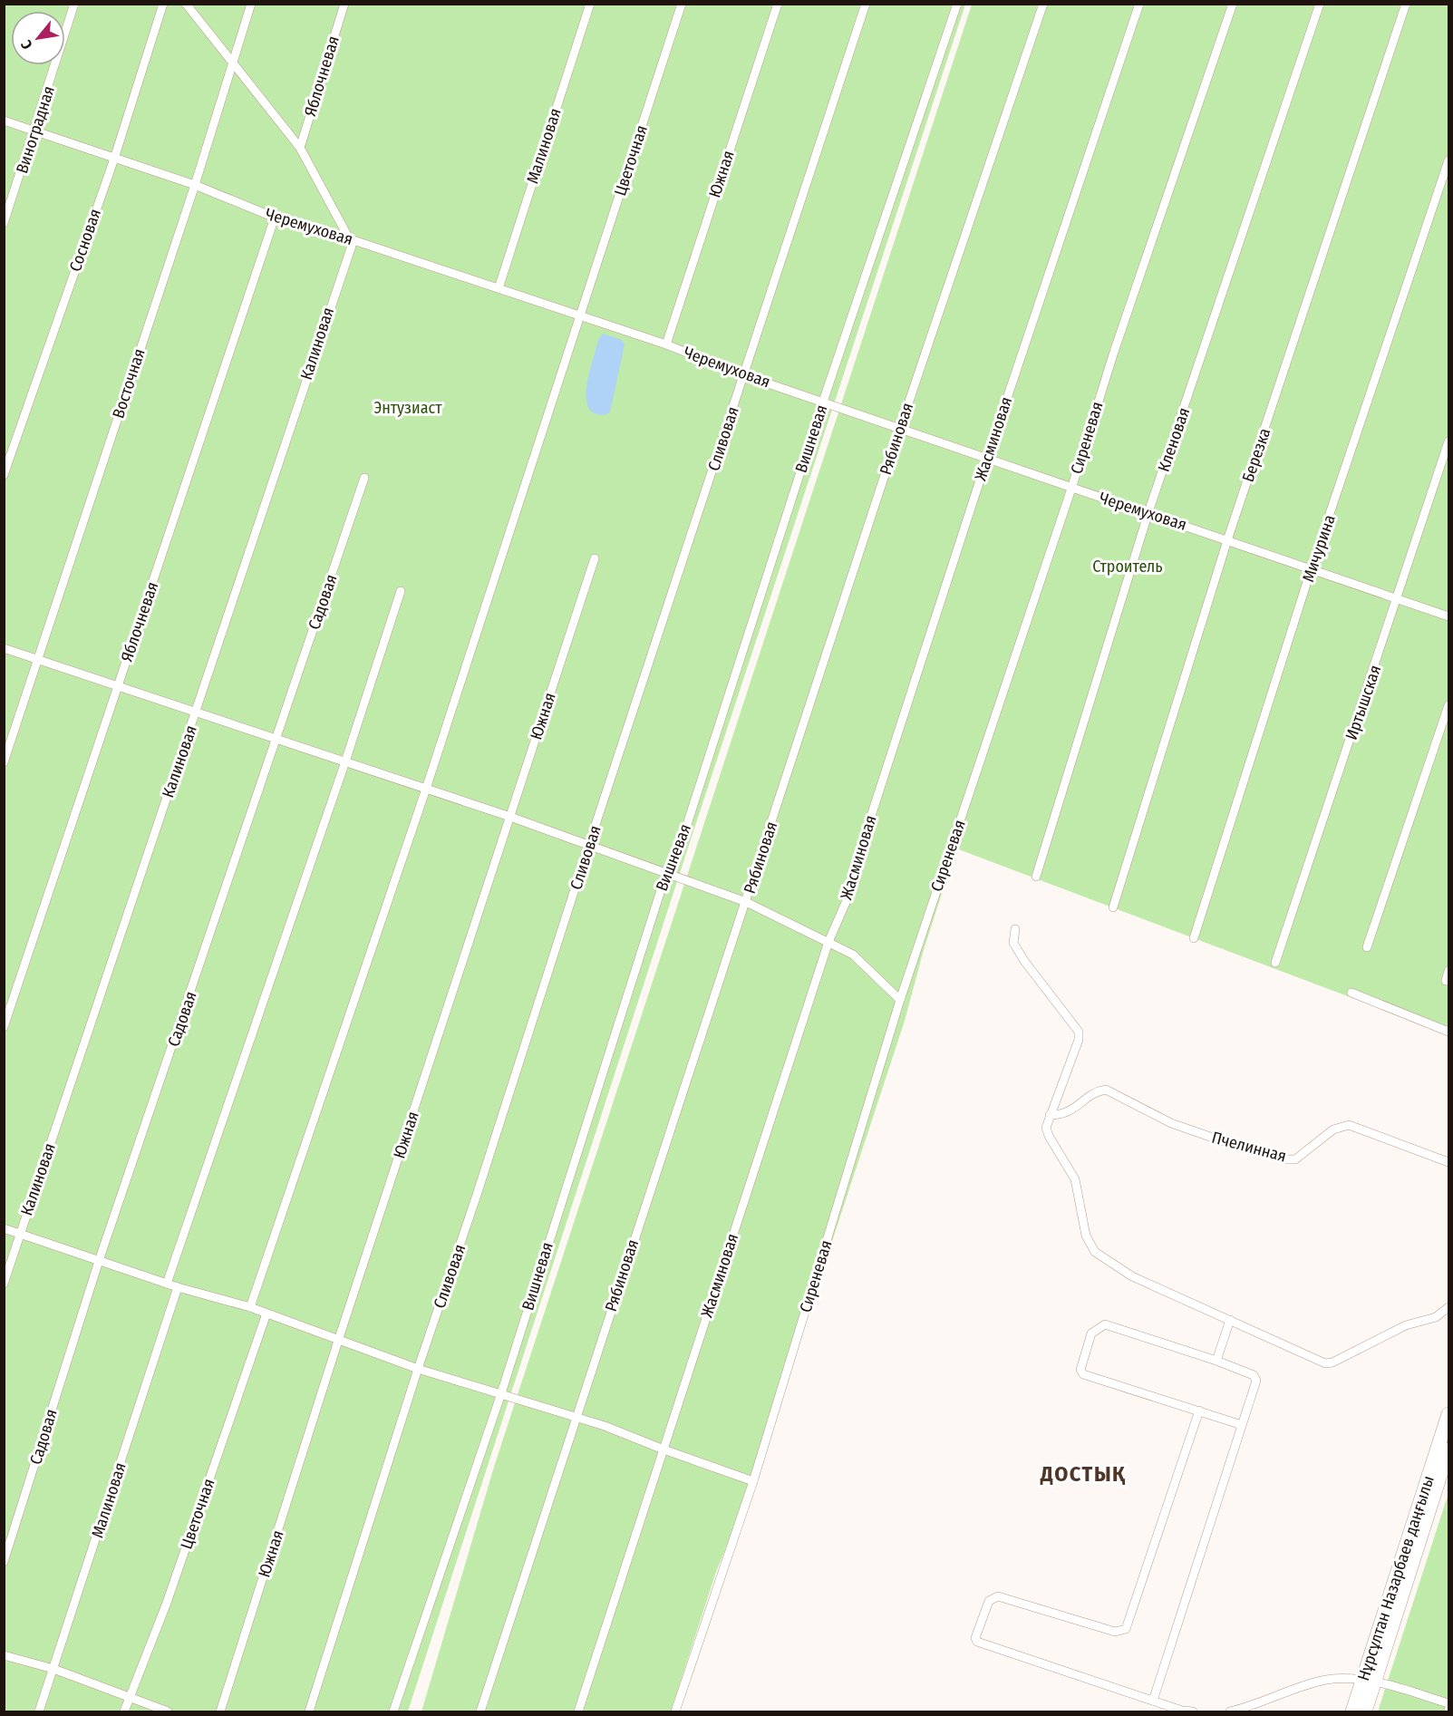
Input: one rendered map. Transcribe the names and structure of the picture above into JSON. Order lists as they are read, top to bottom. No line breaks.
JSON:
{"streets":{"main road":["Нұрсұлтан Назарбаев даңғылы"],"street":["Яблочневая","Виноградная","Малиновая","Цветочная","Южная","Черемуховая","Сосновая","Калиновая","Восточная","Сиреневая","Сливовая","Вишневая","Рябиновая","Жасминовая","Кленовая","Березка","Мичурина","Садовая","Иртышская","Пчелинная"]},"crossings":[["Яблочневая","Черемуховая"],["Виноградная","Черемуховая"],["Малиновая","Черемуховая"],["Цветочная","Черемуховая"],["Южная","Черемуховая"],["Черемуховая","Сосновая"],["Черемуховая","Калиновая"],["Черемуховая","Восточная"],["Черемуховая","Сиреневая"],["Черемуховая","Сливовая"],["Черемуховая","Вишневая"],["Черемуховая","Рябиновая"],["Черемуховая","Жасминовая"],["Черемуховая","Кленовая"],["Черемуховая","Березка"],["Черемуховая","Мичурина"],["Черемуховая","Иртышская"]],"districts":["ДОСТЫҚ"],"parks":["Энтузиаст","Строитель"],"north":"bottom left"}
